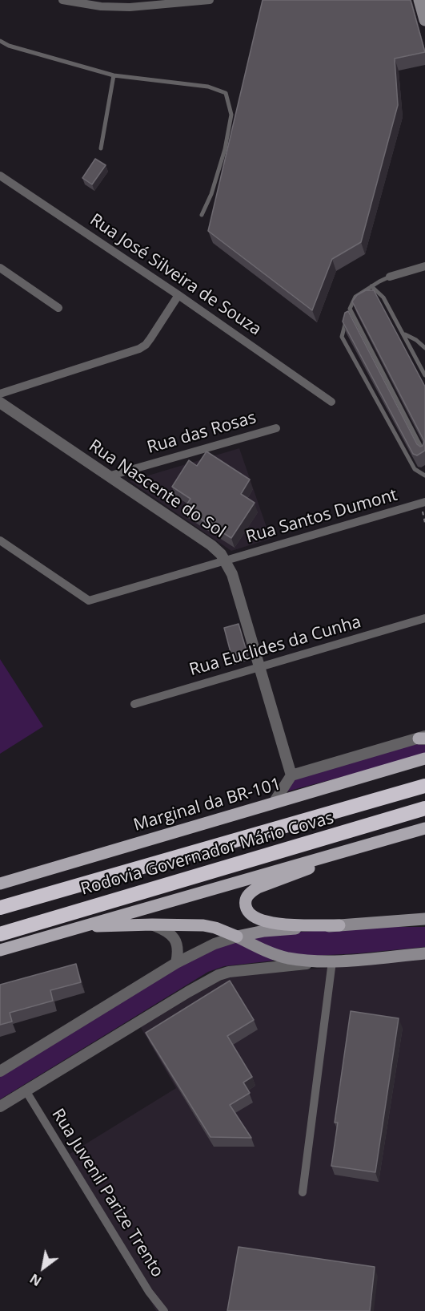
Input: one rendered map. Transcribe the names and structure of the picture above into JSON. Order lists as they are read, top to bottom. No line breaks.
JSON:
{"streets":{"highway":["Rodovia Governador Mário Covas"],"main road":["Marginal da BR-101"],"street":["Rua José Silveira de Souza","Rua das Rosas","Rua Nascente do Sol","Rua Santos Dumont","Rua Euclides da Cunha","Rua Juvenil Parize Trento"]},"crossings":[["Rua das Rosas","Rua Nascente do Sol"],["Rua Nascente do Sol","Rua Santos Dumont"],["Rua Nascente do Sol","Rua Euclides da Cunha"]],"north":"bottom left"}
